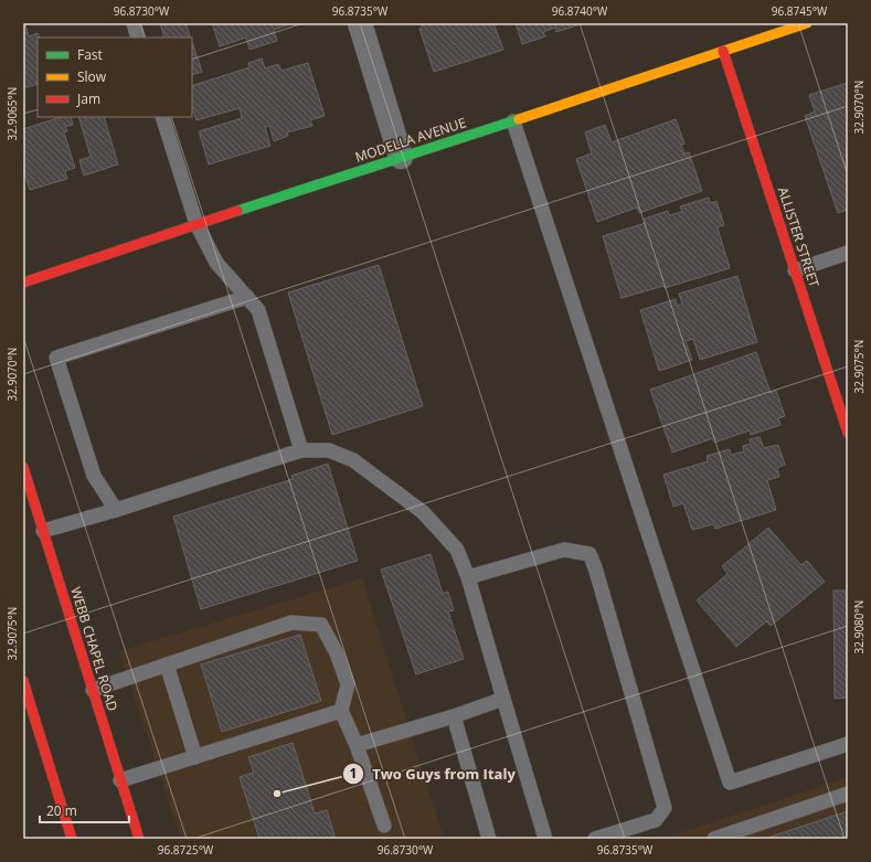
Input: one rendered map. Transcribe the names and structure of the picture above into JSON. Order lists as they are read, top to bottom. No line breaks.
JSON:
{"streets":{"street":["MODELLA AVENUE","ALLISTER STREET","WEBB CHAPEL ROAD"]},"crossings":[["MODELLA AVENUE","ALLISTER STREET"]],"places":["Two Guys from Italy"],"legend":["Fast","Slow","Jam"],"scale_bar":"20 m","coordinates":["96.8730°W","96.8735°W","96.8740°W","96.8745°W","32.9070°N","32.9065°N","32.9075°N","32.9080°N","96.8725°W"]}
